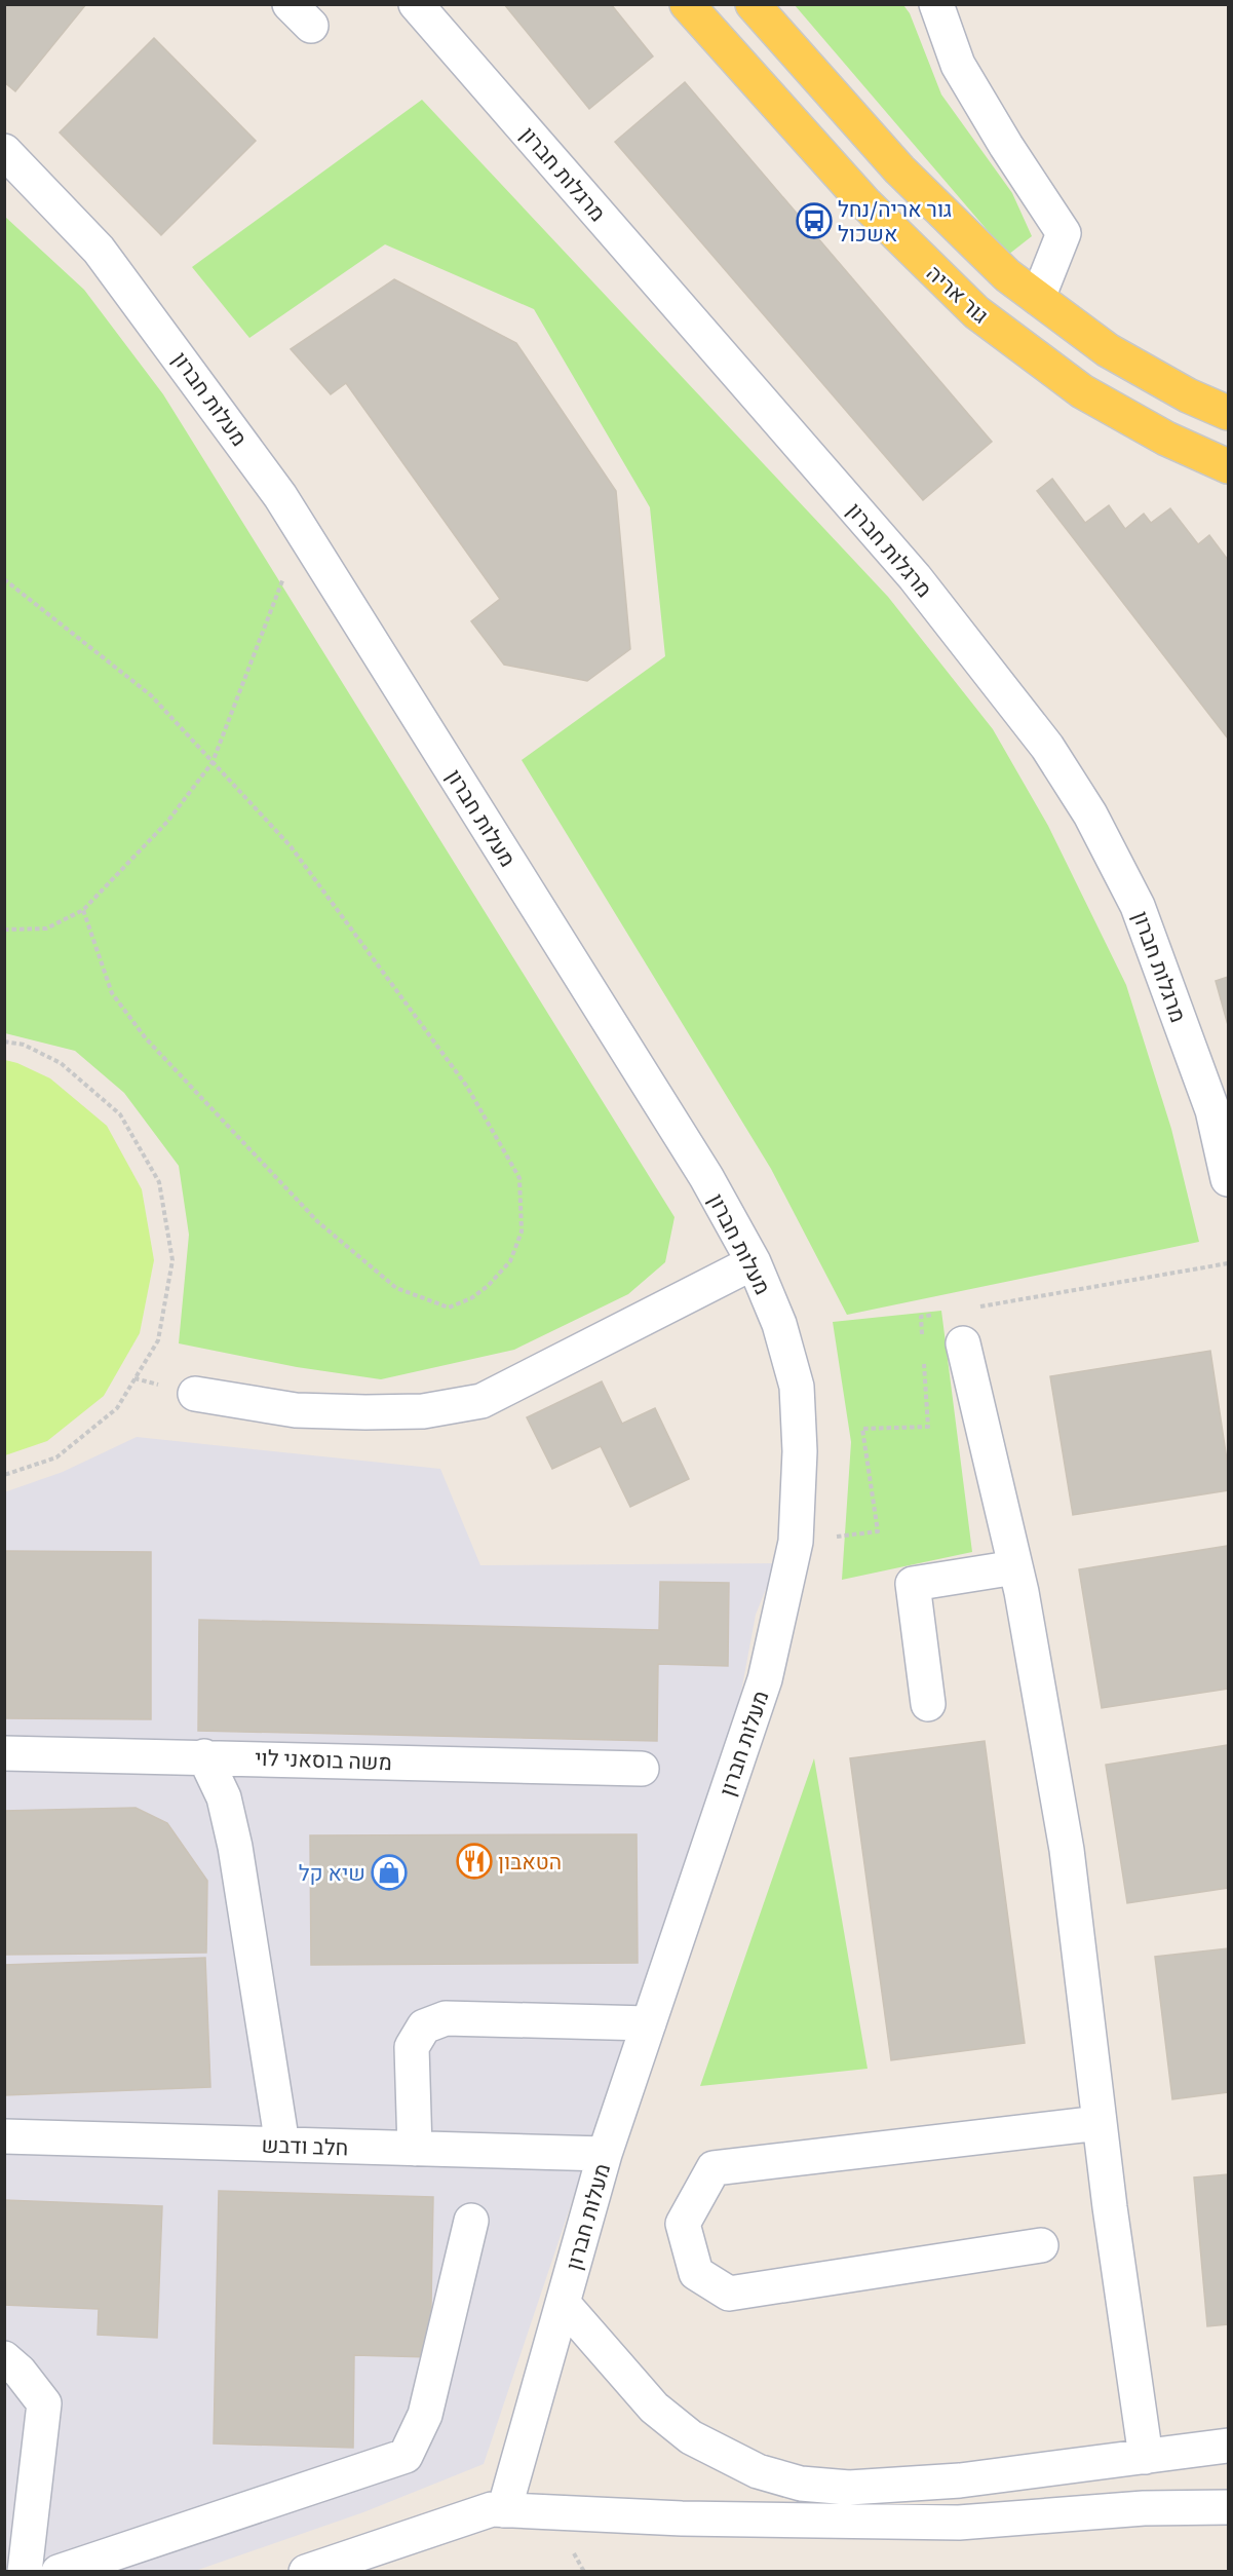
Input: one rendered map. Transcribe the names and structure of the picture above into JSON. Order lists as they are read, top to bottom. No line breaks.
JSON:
{"streets":{"main road":["גור אריה"],"street":["מרגלות חברון","מעלות חברון","משה בוסאני לוי","חלב ודבש"]},"crossings":[["מעלות חברון","חלב ודבש"]],"places":{"bus stop":["גור אריה/נחל אשכול"],"restaurant":["הטאבון"],"shop":["שיא קל"]}}
